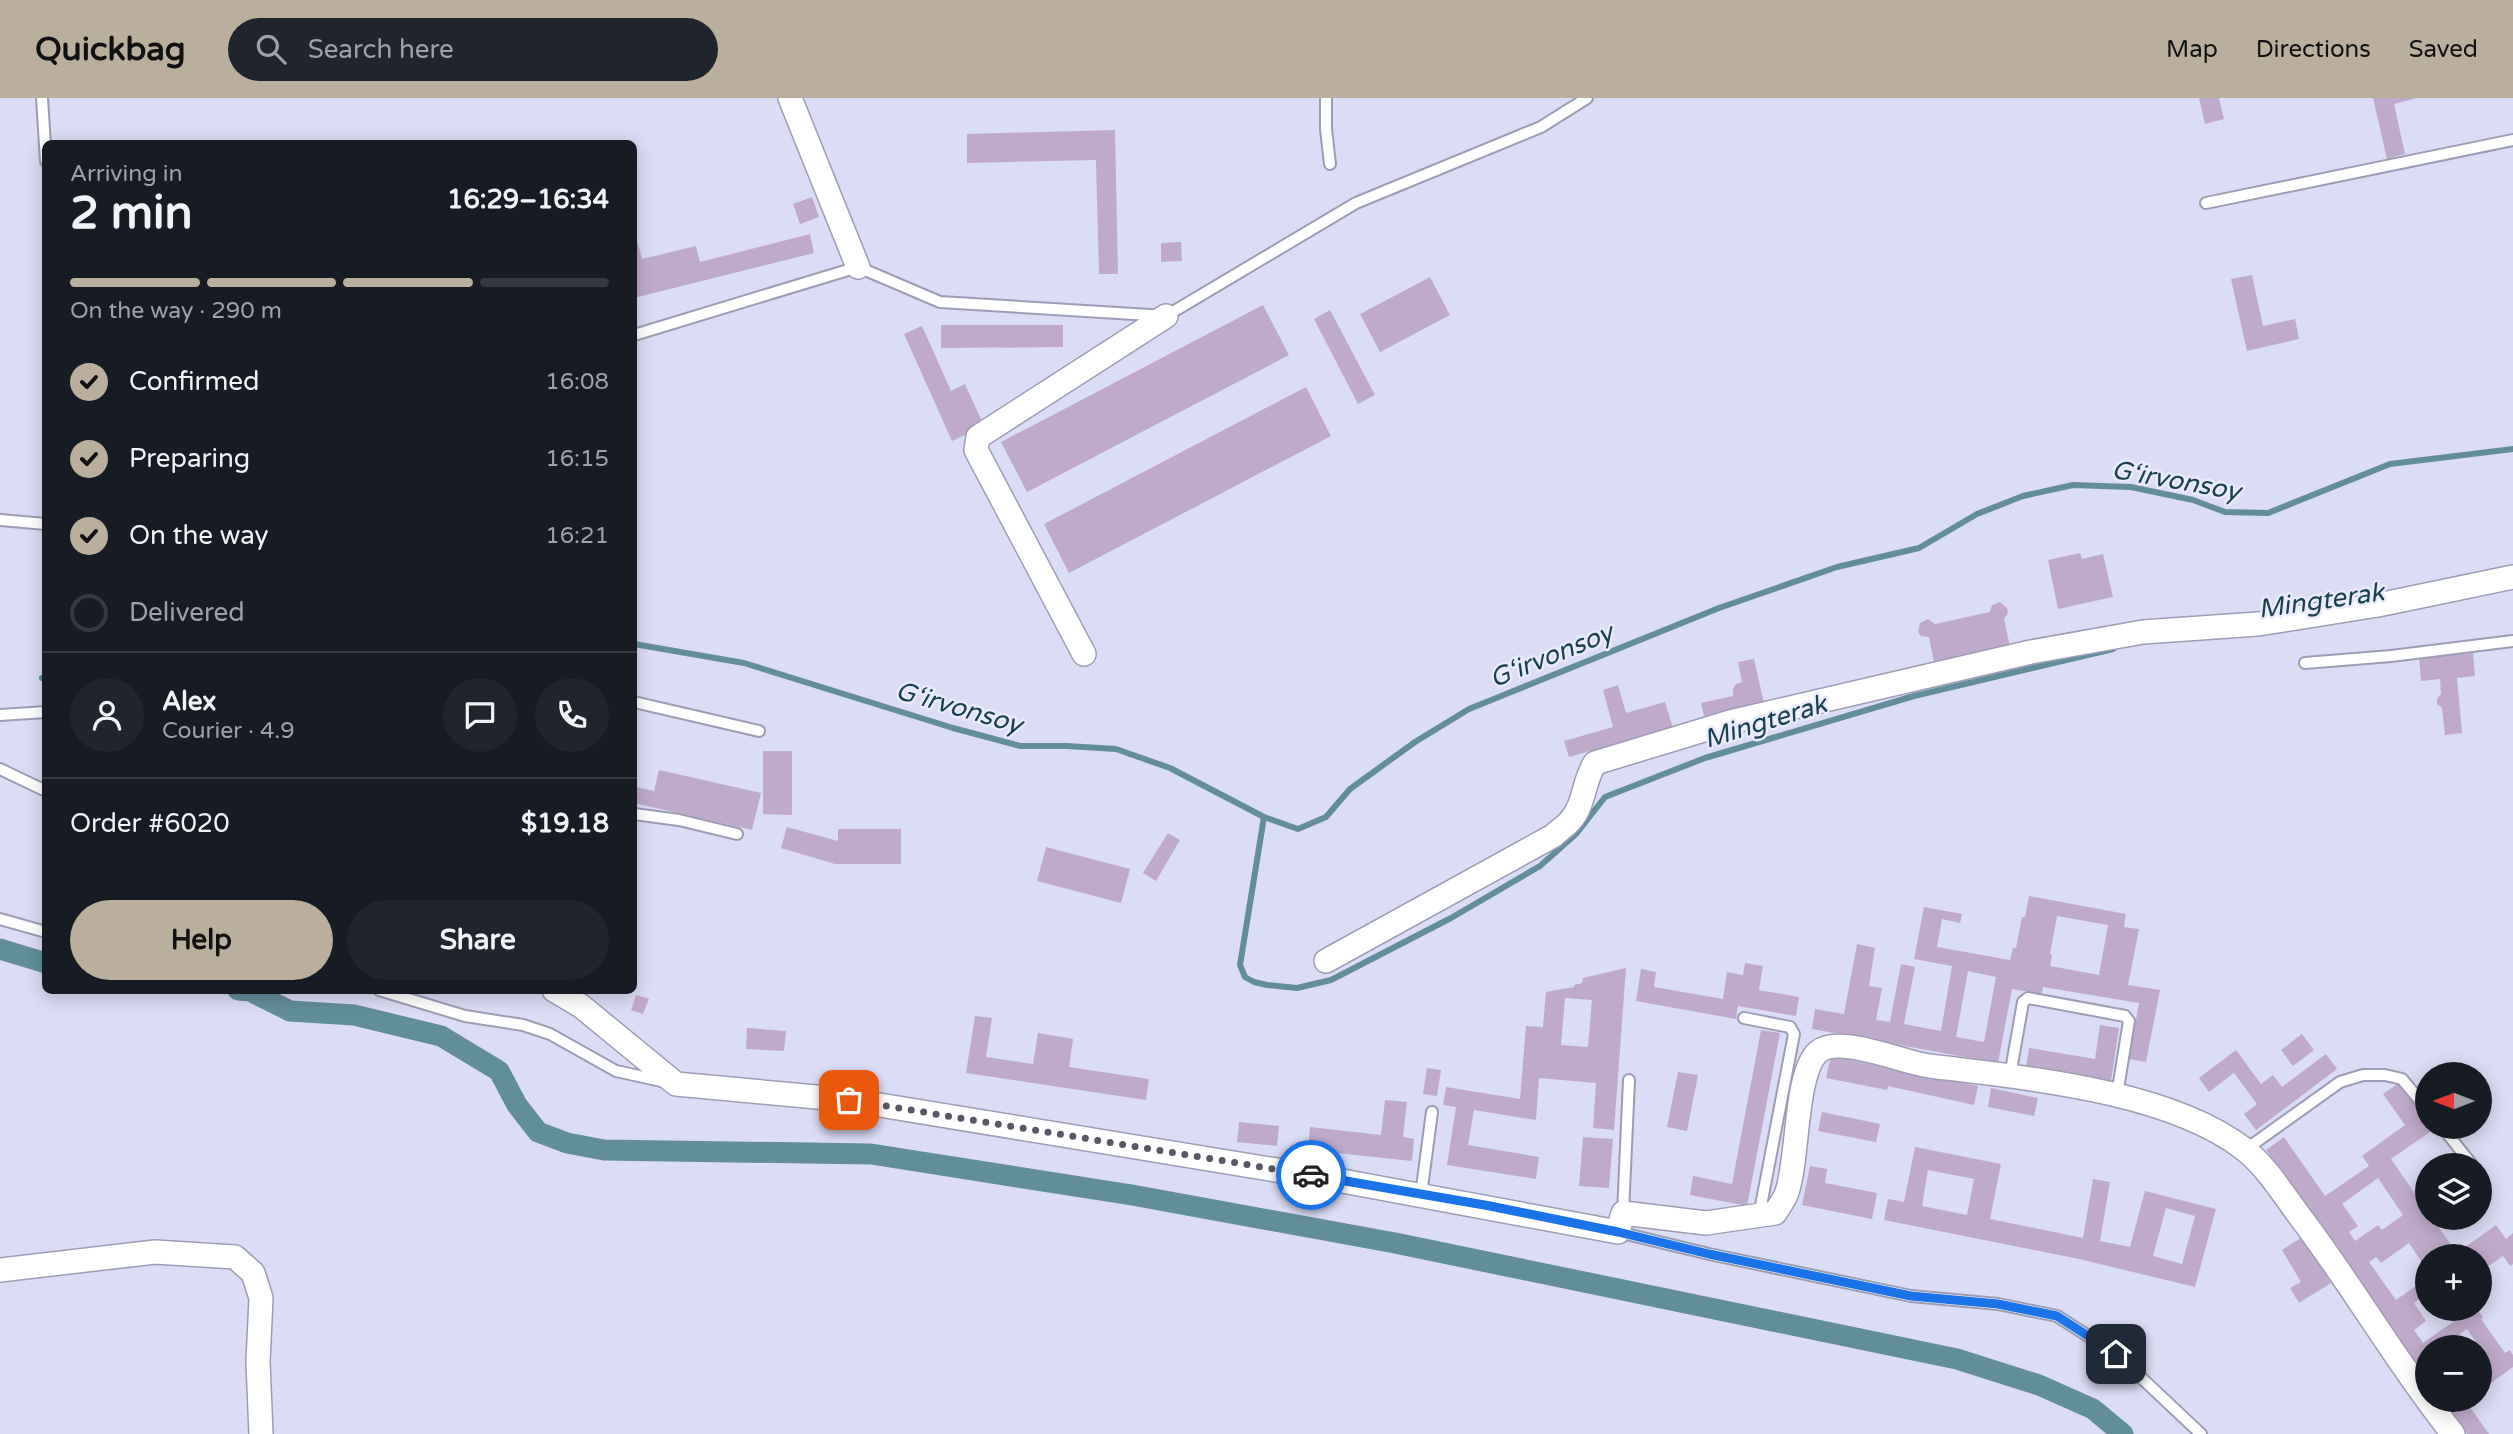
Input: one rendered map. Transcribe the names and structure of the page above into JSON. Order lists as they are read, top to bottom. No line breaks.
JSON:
{"water":["G‘irvonsoy","Mingterak"],"north":"left","page":{"header":"Quickbag","search":"Search here","nav":["Map","Directions","Saved"],"heading":["2 min","Arriving in","16:29–16:34"],"panel":["Alex","Courier · 4.9","Order #6020","$19.18"],"bar":"On the way · 290 m","list":[["Confirmed","16:08"],["Preparing","16:15"],["On the way","16:21"],"Delivered"],"buttons":["Help","Share"],"map_buttons":["+","−"]}}
